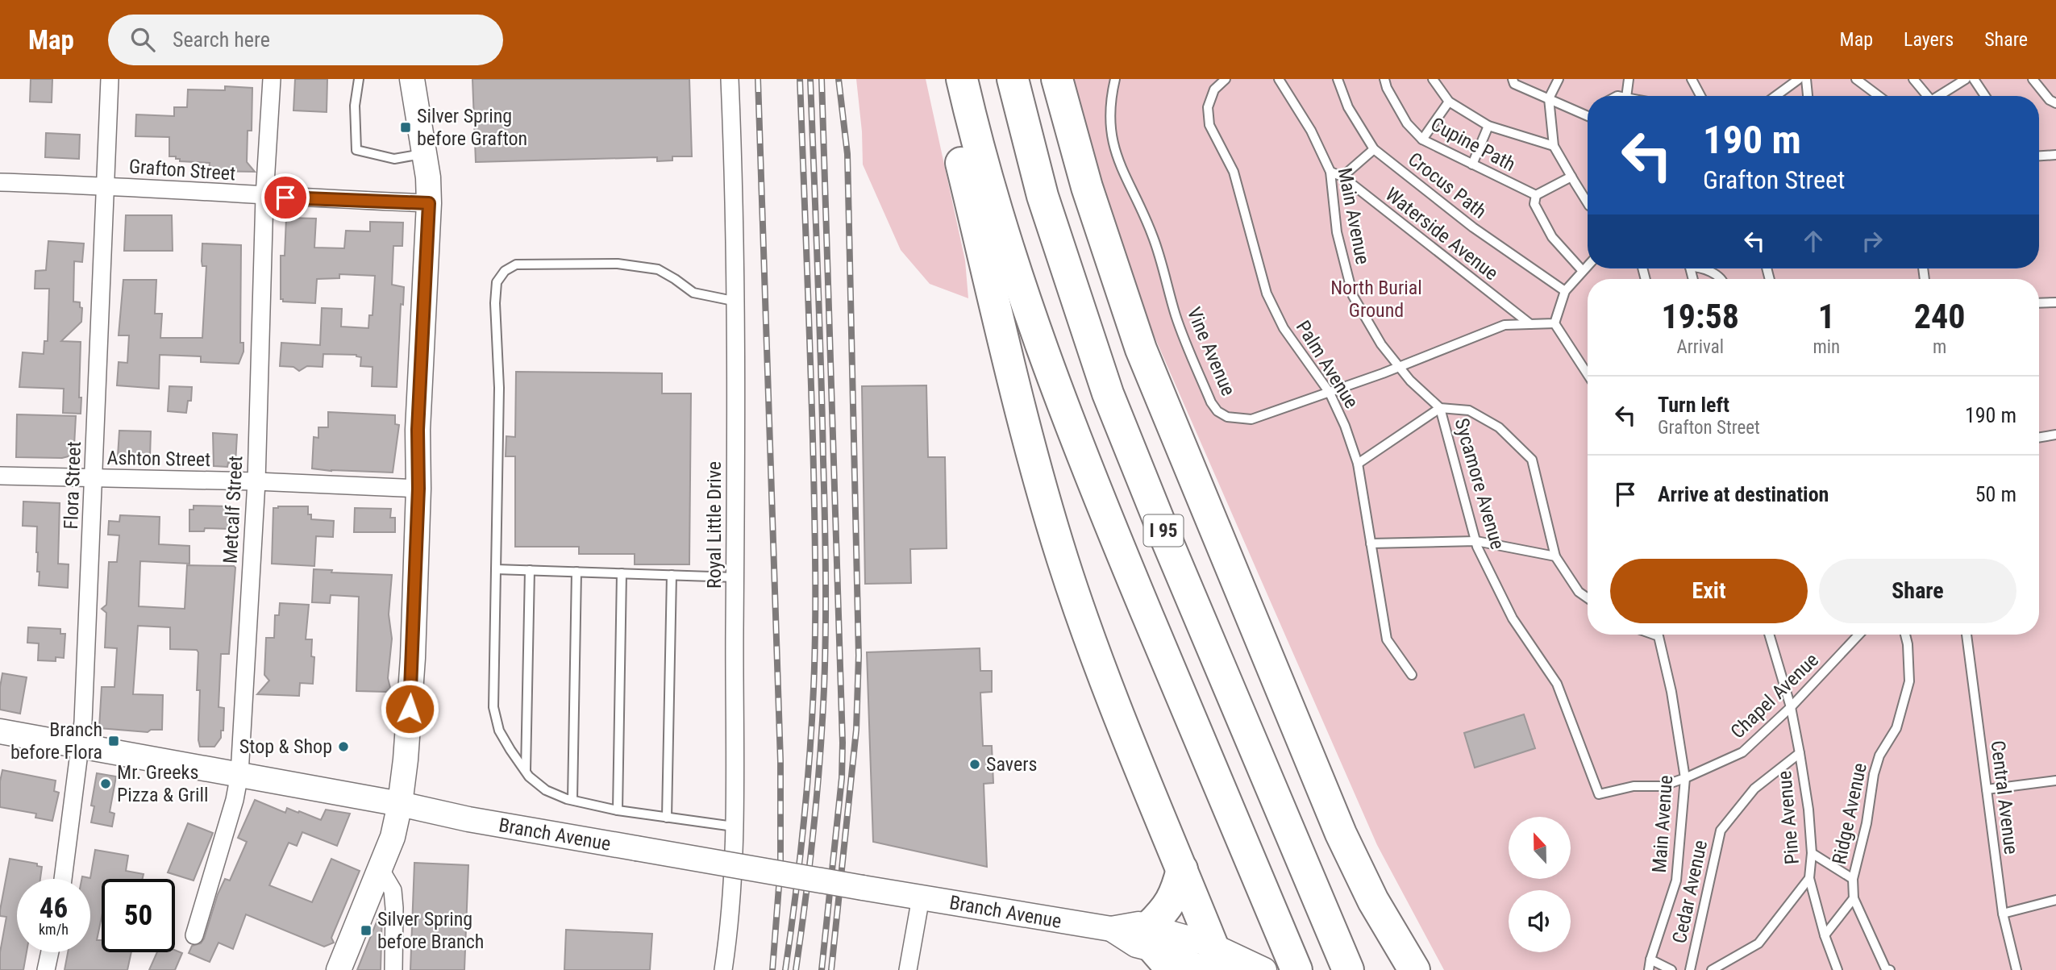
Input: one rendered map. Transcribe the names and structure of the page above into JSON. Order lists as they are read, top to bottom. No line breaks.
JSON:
{"streets":{"highway":["I 95"],"main road":["Branch Avenue"],"street":["Grafton Street","Ashton Street","Flora Street","Metcalf Street","Royal Little Drive"],"lane":["Cupine Path","Crocus Path","Main Avenue","Waterside Avenue","Vine Avenue","Palm Avenue","Sycamore Avenue","Chapel Avenue","Central Avenue","Ridge Avenue","Pine Avenue","Cedar Avenue"]},"crossings":[["Grafton Street","Flora Street"],["Grafton Street","Metcalf Street"],["Main Avenue","Waterside Avenue"],["Main Avenue","Vine Avenue"],["Main Avenue","Sycamore Avenue"],["Main Avenue","Chapel Avenue"],["Waterside Avenue","Vine Avenue"],["Vine Avenue","Palm Avenue"],["Ashton Street","Flora Street"],["Ashton Street","Metcalf Street"],["Sycamore Avenue","Chapel Avenue"],["Flora Street","Branch Avenue"],["Metcalf Street","Branch Avenue"],["Chapel Avenue","Pine Avenue"],["Pine Avenue","Cedar Avenue"]],"parks":["North Burial Ground"],"places":{"transit":["Silver Spring before Grafton","Branch before Flora","Silver Spring before Branch"],"other":["Stop & Shop","Savers","Mr. Greeks Pizza & Grill"]},"north":"top","page":{"header":"Map","search":"Search here","nav":["Map","Layers","Share"],"turn":["190 m","Grafton Street"],"eta":["19:58","Arrival","1","min","240","m"],"list":[{"name":"Turn left","note":"Grafton Street","value":"190 m"},{"name":"Arrive at destination","value":"50 m"}],"buttons":["Exit","Share"],"speed":"46 km/h","limit":"50"}}
